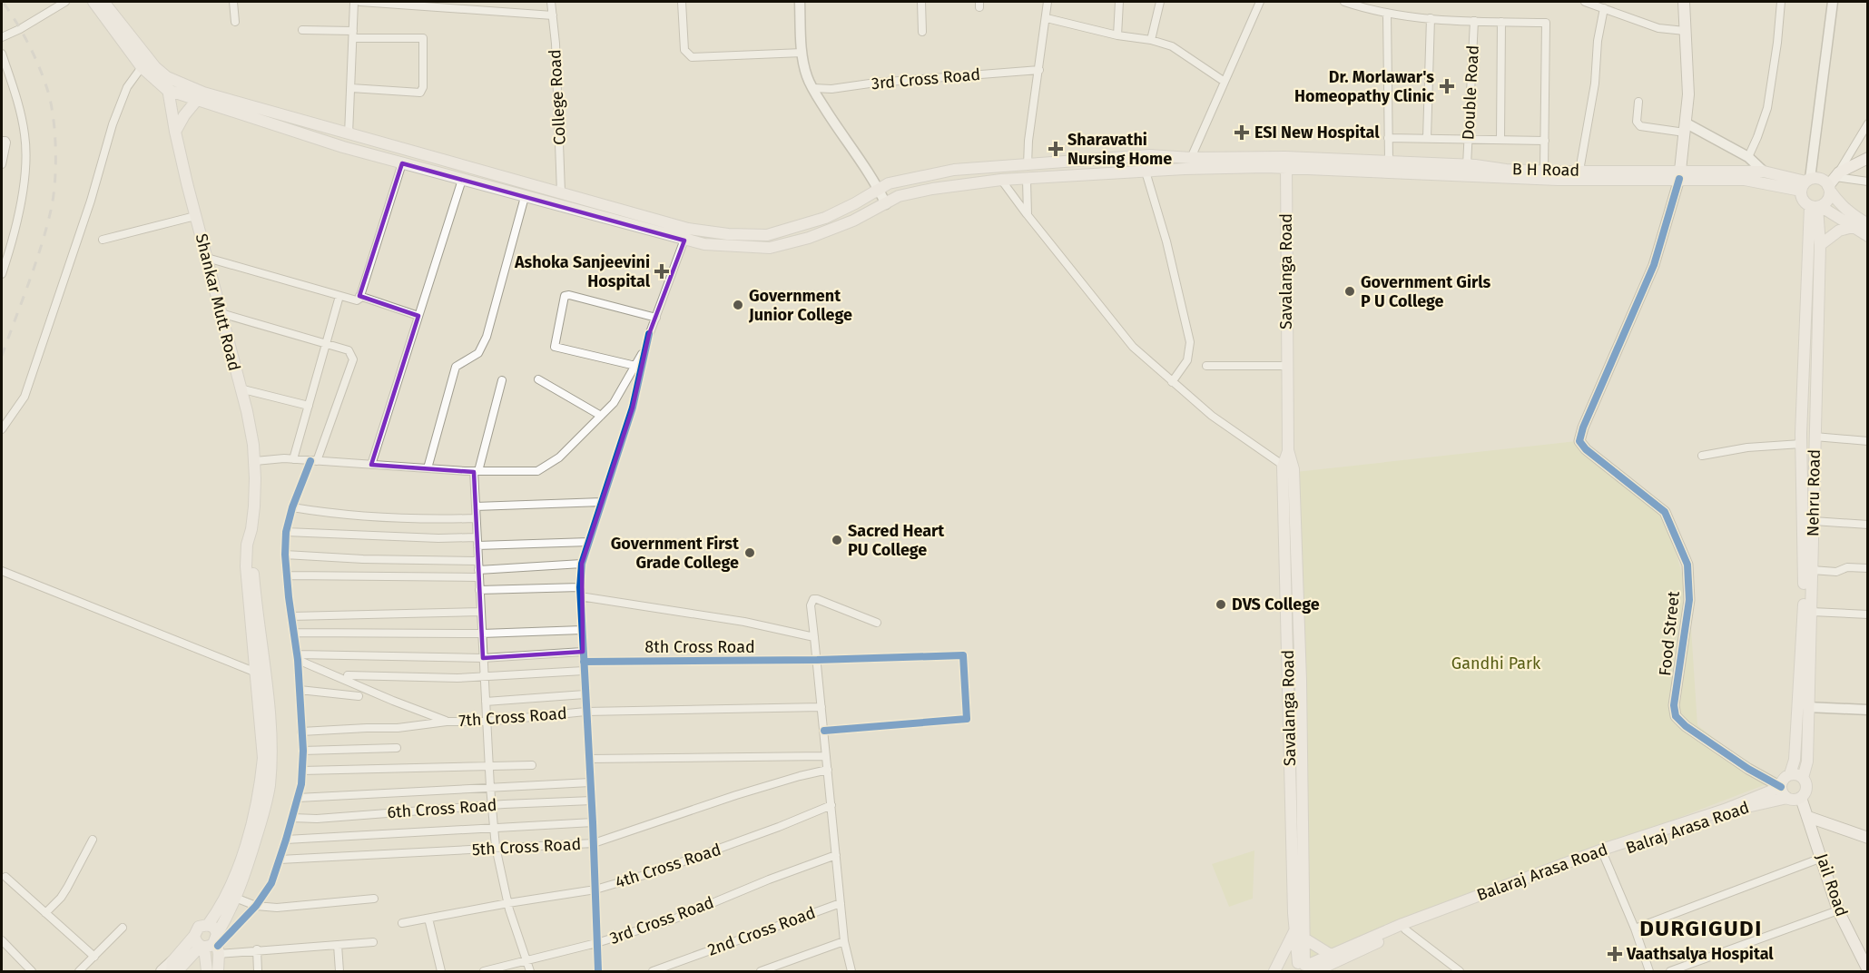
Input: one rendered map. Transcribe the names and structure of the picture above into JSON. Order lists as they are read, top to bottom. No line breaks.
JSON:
{"streets":{"main road":["B H Road","Savalanga Road","Shankar Mutt Road","Nehru Road","Balraj Arasa Road","Balaraj Arasa Road","Jail Road"],"street":["3rd Cross Road","Double Road","College Road","Food Street","8th Cross Road","7th Cross Road","6th Cross Road","5th Cross Road","4th Cross Road","2nd Cross Road"]},"crossings":[["Double Road","B H Road"],["B H Road","Savalanga Road"],["B H Road","Food Street"],["Savalanga Road","Balraj Arasa Road"],["Savalanga Road","Balaraj Arasa Road"],["Nehru Road","Food Street"],["Nehru Road","Balraj Arasa Road"],["Nehru Road","Balaraj Arasa Road"],["Nehru Road","Jail Road"],["Food Street","Balraj Arasa Road"],["Food Street","Balaraj Arasa Road"],["Food Street","Jail Road"],["Balraj Arasa Road","Balaraj Arasa Road"],["Balraj Arasa Road","Jail Road"],["Balaraj Arasa Road","Jail Road"]],"districts":["DURGIGUDI"],"parks":["Gandhi Park"],"places":{"health":["Dr. Morlawar's Homeopathy Clinic","ESI New Hospital","Sharavathi Nursing Home","Ashoka Sanjeevini Hospital","Vaathsalya Hospital"],"other":["Government Girls P U College","Government Junior College","Sacred Heart PU College","Government First Grade College","DVS College"]}}
